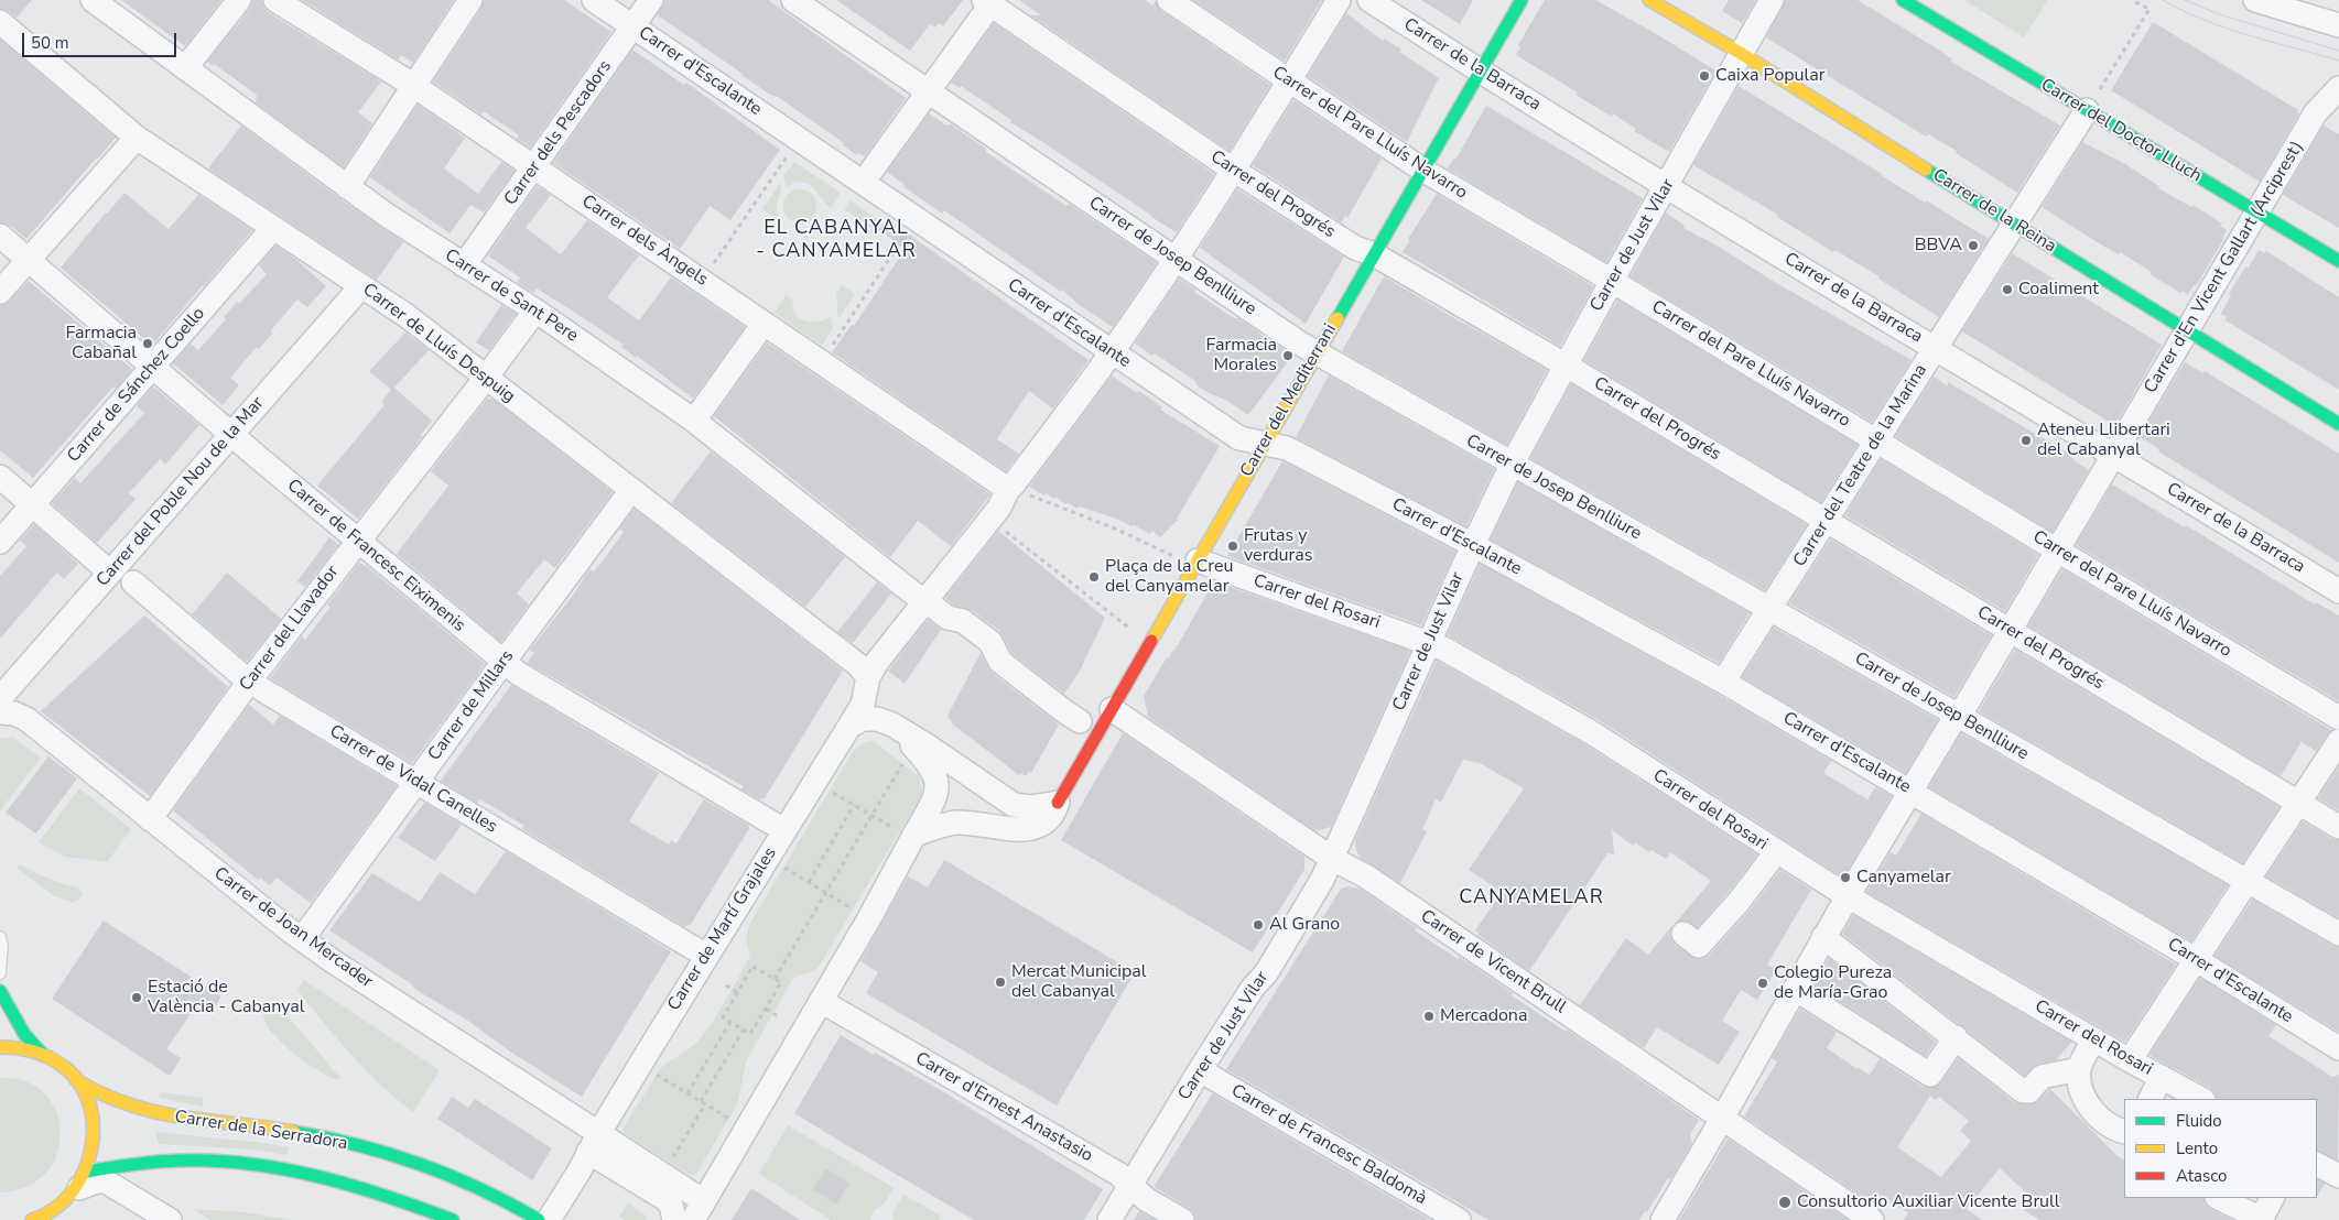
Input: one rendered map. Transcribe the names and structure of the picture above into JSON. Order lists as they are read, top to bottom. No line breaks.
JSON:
{"streets":{"street":["Carrer de la Barraca","Carrer d'Escalante","Carrer del Doctor Lluch","Carrer dels Pescadors","Carrer del Pare Lluís Navarro","Carrer del Progrés","Carrer de la Reina","Carrer dels Àngels","Carrer de Just Vilar","Carrer de Josep Benlliure","Carrer d'En Vicent Gallart (Arciprest)","Carrer de Sant Pere","Carrer de Lluís Despuig","Carrer de Sánchez Coello","Carrer del Mediterrani","Carrer del Teatre de la Marina","Carrer del Poble Nou de la Mar","Carrer de Francesc Eiximenis","Carrer del Rosari","Carrer del Llavador","Carrer de Millars","Carrer de Vidal Canelles","Carrer de Joan Mercader","Carrer de Martí Grajales","Carrer de Vicent Brull","Carrer d'Ernest Anastasio","Carrer de la Serradora","Carrer de Francesc Baldomà"]},"crossings":[["Carrer de la Barraca","Carrer de Just Vilar"],["Carrer de la Barraca","Carrer d'En Vicent Gallart (Arciprest)"],["Carrer de la Barraca","Carrer del Mediterrani"],["Carrer de la Barraca","Carrer del Teatre de la Marina"],["Carrer d'Escalante","Carrer dels Pescadors"],["Carrer d'Escalante","Carrer de Just Vilar"],["Carrer d'Escalante","Carrer d'En Vicent Gallart (Arciprest)"],["Carrer d'Escalante","Carrer del Mediterrani"],["Carrer d'Escalante","Carrer del Teatre de la Marina"],["Carrer del Doctor Lluch","Carrer d'En Vicent Gallart (Arciprest)"],["Carrer del Doctor Lluch","Carrer del Teatre de la Marina"],["Carrer dels Pescadors","Carrer dels Àngels"],["Carrer dels Pescadors","Carrer de Sant Pere"],["Carrer del Pare Lluís Navarro","Carrer de Just Vilar"],["Carrer del Pare Lluís Navarro","Carrer d'En Vicent Gallart (Arciprest)"],["Carrer del Pare Lluís Navarro","Carrer del Mediterrani"],["Carrer del Pare Lluís Navarro","Carrer del Teatre de la Marina"],["Carrer del Progrés","Carrer de Just Vilar"],["Carrer del Progrés","Carrer d'En Vicent Gallart (Arciprest)"],["Carrer del Progrés","Carrer del Mediterrani"],["Carrer del Progrés","Carrer del Teatre de la Marina"],["Carrer de la Reina","Carrer de Just Vilar"],["Carrer de la Reina","Carrer d'En Vicent Gallart (Arciprest)"],["Carrer de la Reina","Carrer del Teatre de la Marina"],["Carrer de Just Vilar","Carrer de Josep Benlliure"],["Carrer de Just Vilar","Carrer del Rosari"],["Carrer de Just Vilar","Carrer de Vicent Brull"],["Carrer de Just Vilar","Carrer d'Ernest Anastasio"],["Carrer de Just Vilar","Carrer de Francesc Baldomà"],["Carrer de Josep Benlliure","Carrer d'En Vicent Gallart (Arciprest)"],["Carrer de Josep Benlliure","Carrer del Mediterrani"],["Carrer de Josep Benlliure","Carrer del Teatre de la Marina"],["Carrer d'En Vicent Gallart (Arciprest)","Carrer del Rosari"],["Carrer d'En Vicent Gallart (Arciprest)","Carrer de Vicent Brull"],["Carrer de Sant Pere","Carrer del Llavador"],["Carrer de Lluís Despuig","Carrer de Sánchez Coello"],["Carrer de Lluís Despuig","Carrer del Poble Nou de la Mar"],["Carrer de Lluís Despuig","Carrer del Llavador"],["Carrer de Lluís Despuig","Carrer de Martí Grajales"],["Carrer de Sánchez Coello","Carrer de Francesc Eiximenis"],["Carrer del Mediterrani","Carrer del Rosari"],["Carrer del Mediterrani","Carrer de Vicent Brull"],["Carrer del Poble Nou de la Mar","Carrer de Francesc Eiximenis"],["Carrer de Francesc Eiximenis","Carrer del Llavador"],["Carrer de Francesc Eiximenis","Carrer de Millars"],["Carrer de Francesc Eiximenis","Carrer de Martí Grajales"],["Carrer del Llavador","Carrer de Vidal Canelles"],["Carrer del Llavador","Carrer de Joan Mercader"],["Carrer de Millars","Carrer de Vidal Canelles"],["Carrer de Millars","Carrer de Joan Mercader"],["Carrer de Vidal Canelles","Carrer de Martí Grajales"],["Carrer de Joan Mercader","Carrer de Martí Grajales"]],"districts":["EL CABANYAL - CANYAMELAR","CANYAMELAR"],"places":["Caixa Popular","BBVA","Coaliment","Farmacia Cabañal","Farmacia Morales","Ateneu Llibertari del Cabanyal","Frutas y verduras","Plaça de la Creu del Canyamelar","Canyamelar","Al Grano","Mercat Municipal del Cabanyal","Colegio Pureza de María-Grao","Estació de València - Cabanyal","Mercadona","Consultorio Auxiliar Vicente Brull"],"legend":["Fluido","Lento","Atasco"],"scale_bar":"50 m"}
